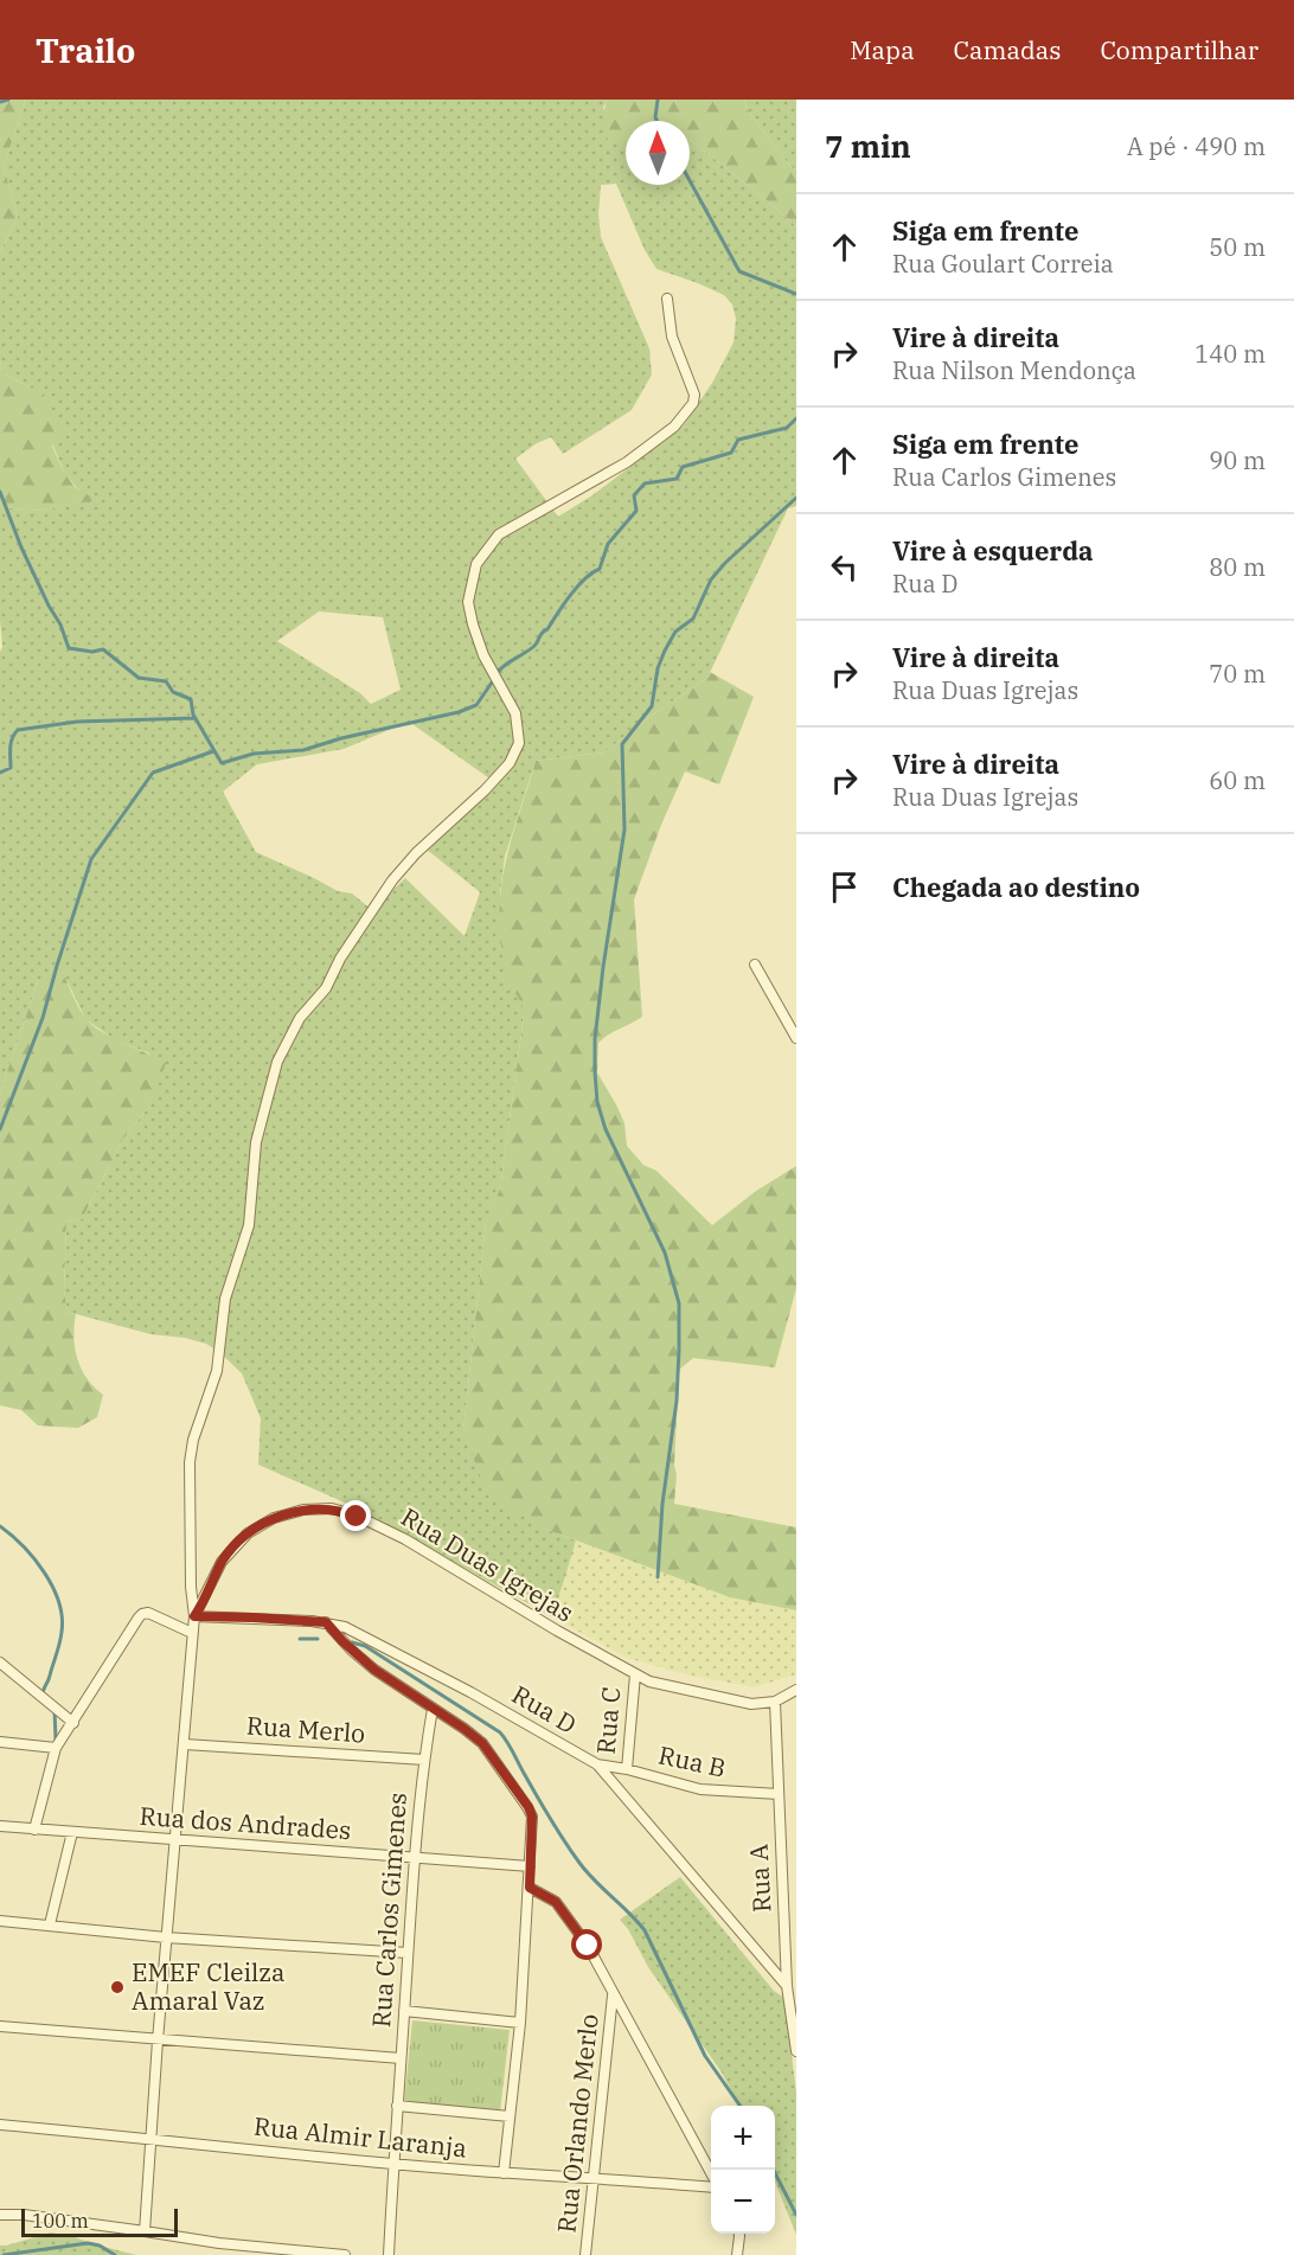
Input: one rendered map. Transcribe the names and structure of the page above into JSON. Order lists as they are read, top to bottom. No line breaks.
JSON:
{"streets":{"street":["Rua Duas Igrejas","Rua D","Rua C","Rua Merlo","Rua B","Rua dos Andrades","Rua A","Rua Carlos Gimenes","Rua Orlando Merlo","Rua Almir Laranja"]},"crossings":[["Rua Duas Igrejas","Rua D"],["Rua Duas Igrejas","Rua C"],["Rua Duas Igrejas","Rua A"],["Rua D","Rua B"],["Rua D","Rua A"],["Rua C","Rua B"],["Rua Merlo","Rua Carlos Gimenes"],["Rua B","Rua A"],["Rua dos Andrades","Rua Carlos Gimenes"],["Rua Carlos Gimenes","Rua Almir Laranja"],["Rua Orlando Merlo","Rua Almir Laranja"]],"places":["EMEF Cleilza Amaral Vaz"],"scale_bar":"100 m","north":"top","page":{"header":"Trailo","nav":["Mapa","Camadas","Compartilhar"],"heading":["7 min","A pé · 490 m"],"list":[["Siga em frente","Rua Goulart Correia","50 m"],["Vire à direita","Rua Nilson Mendonça","140 m"],["Siga em frente","Rua Carlos Gimenes","90 m"],["Vire à esquerda","Rua D","80 m"],["Vire à direita","Rua Duas Igrejas","70 m"],["Vire à direita","Rua Duas Igrejas","60 m"],"Chegada ao destino"],"map_buttons":["+","−"],"scale":"100 m"}}
